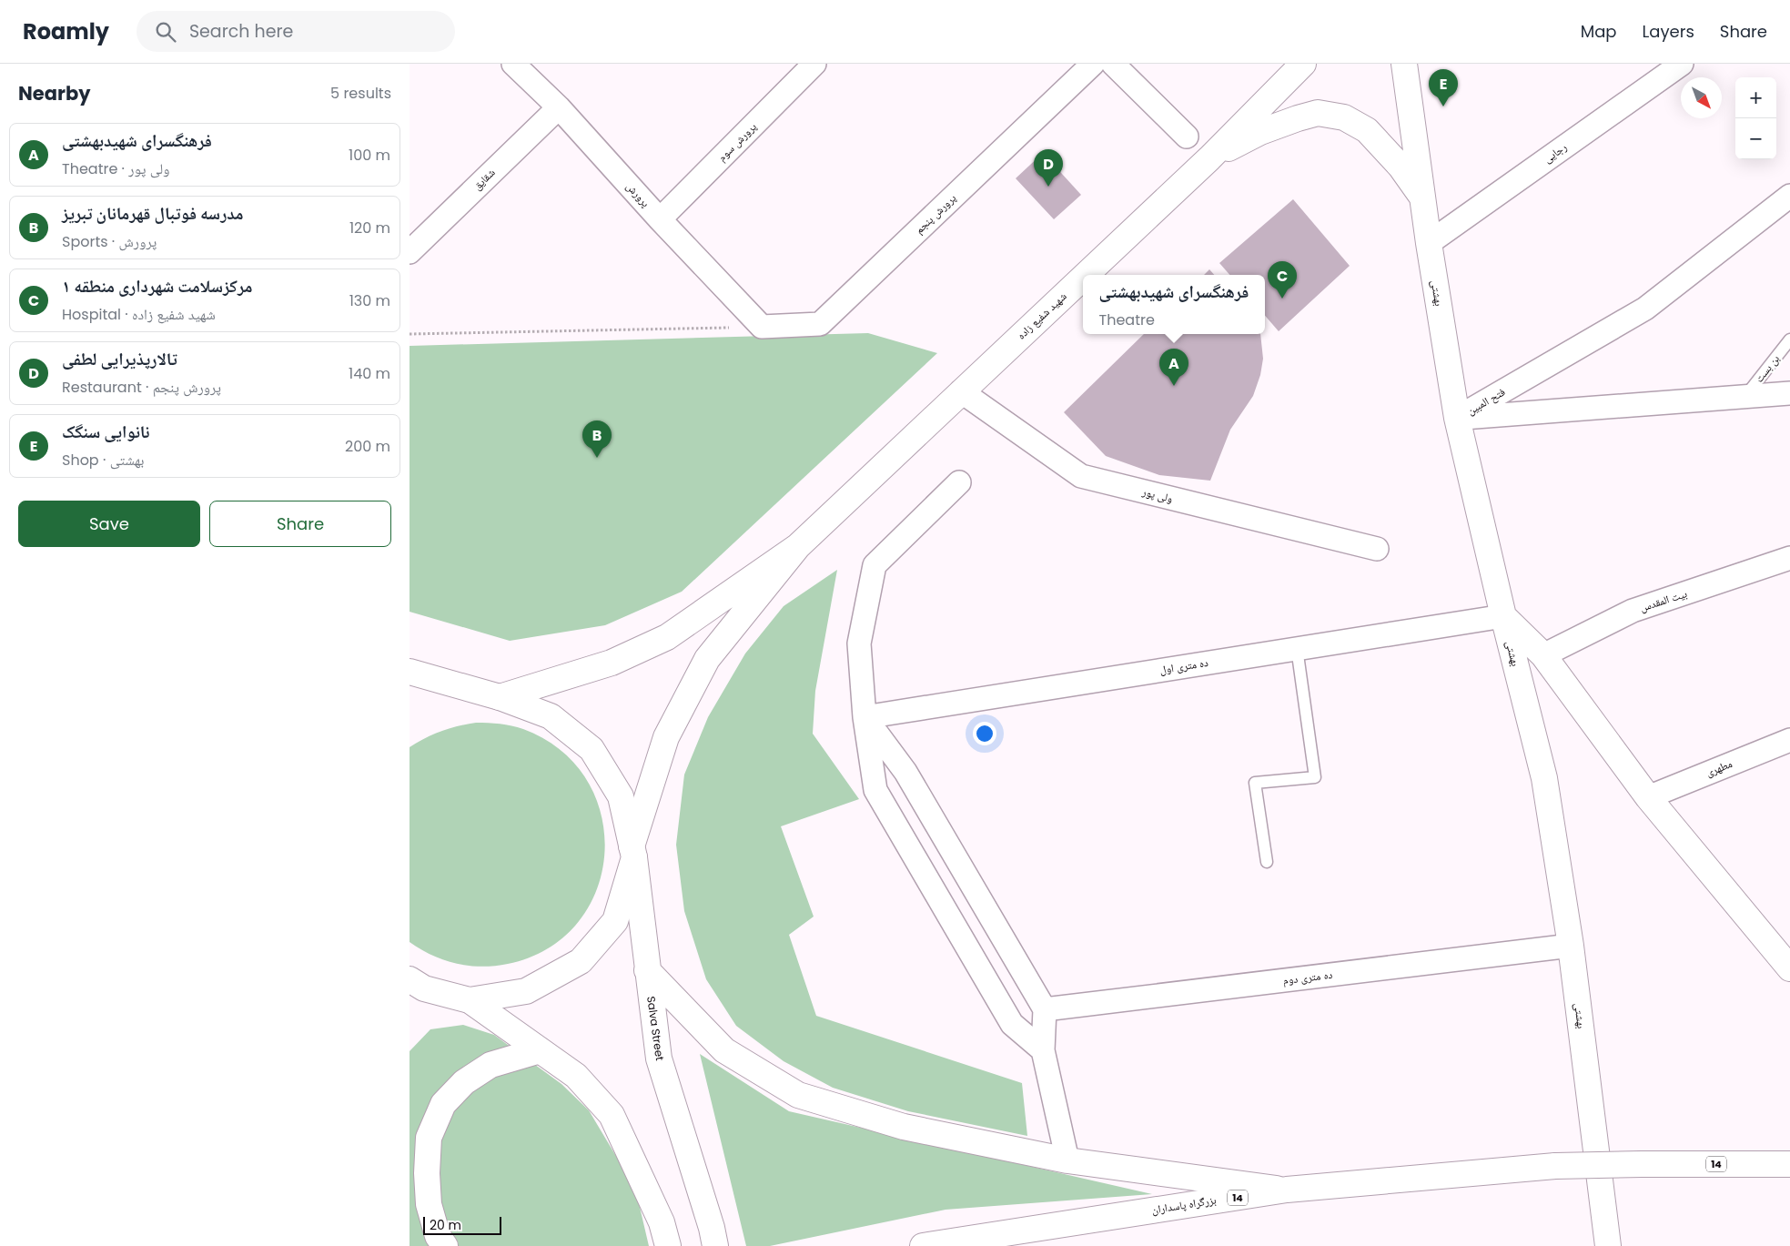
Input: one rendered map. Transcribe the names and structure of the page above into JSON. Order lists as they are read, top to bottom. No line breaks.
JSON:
{"streets":{"main road":["بهشتی","شهید شفیع زاده","Salva Street","14","بزرگراه پاسداران"],"street":["پرورش سوم","رجایی","شقایق","پرورش","پرورش پنجم","فتح المبین","ولی پور","بیت المقدس","ده متری اول","مطهری","ده متری دوم"],"lane":["بن بست"]},"crossings":[["پرورش سوم","پرورش"],["رجایی","بهشتی"],["شقایق","پرورش"],["پرورش","پرورش پنجم"],["بهشتی","فتح المبین"],["بهشتی","ده متری اول"],["بهشتی","ده متری دوم"],["شهید شفیع زاده","ولی پور"],["بن بست","فتح المبین"]],"scale_bar":"20 m","north":"bottom right","page":{"header":"Roamly","search":"Search here","nav":["Map","Layers","Share"],"heading":["Nearby","5 results"],"pins":["E","D","C","A","B"],"map_buttons":["+","−"],"list":[{"mark":"A","name":"فرهنگسرای شهیدبهشتی","note":"Theatre · ولی پور","value":"100 m"},{"mark":"B","name":"مدرسه فوتبال قهرمانان تبریز","note":"Sports · پرورش","value":"120 m"},{"mark":"C","name":"مرکزسلامت شهرداری منطقه ۱","note":"Hospital · شهید شفیع زاده","value":"130 m"},{"mark":"D","name":"تالارپذیرایی لطفی","note":"Restaurant · پرورش پنجم","value":"140 m"},{"mark":"E","name":"نانوایی سنگک","note":"Shop · بهشتی","value":"200 m"}],"popup":["فرهنگسرای شهیدبهشتی","Theatre"],"buttons":["Save","Share"],"scale":"20 m"}}
